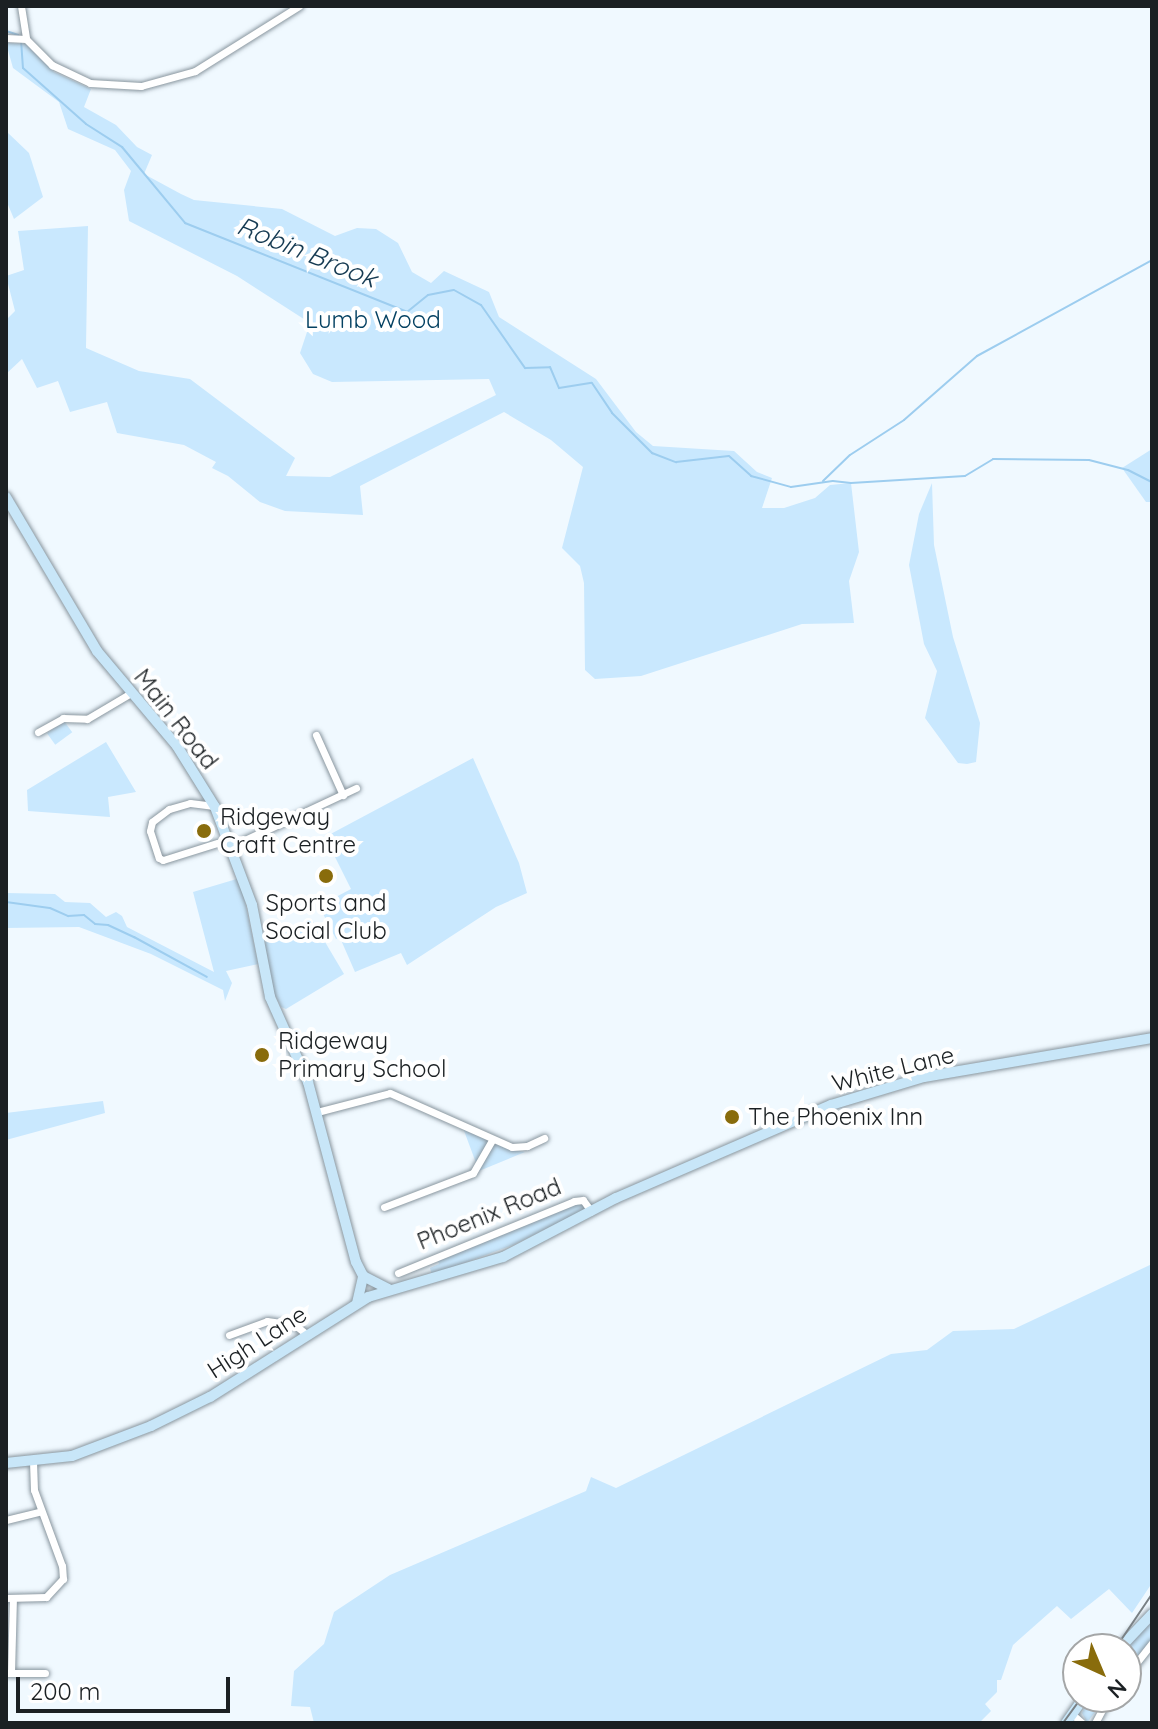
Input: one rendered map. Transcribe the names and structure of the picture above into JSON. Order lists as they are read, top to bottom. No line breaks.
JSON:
{"streets":{"main road":["Main Road","White Lane","High Lane"],"street":["Phoenix Road"]},"crossings":[["White Lane","Phoenix Road"],["White Lane","High Lane"]],"water":["Robin Brook"],"parks":["Lumb Wood"],"places":["Ridgeway Craft Centre","Sports and Social Club","Ridgeway Primary School","The Phoenix Inn"],"scale_bar":"200 m","north":"bottom right"}
